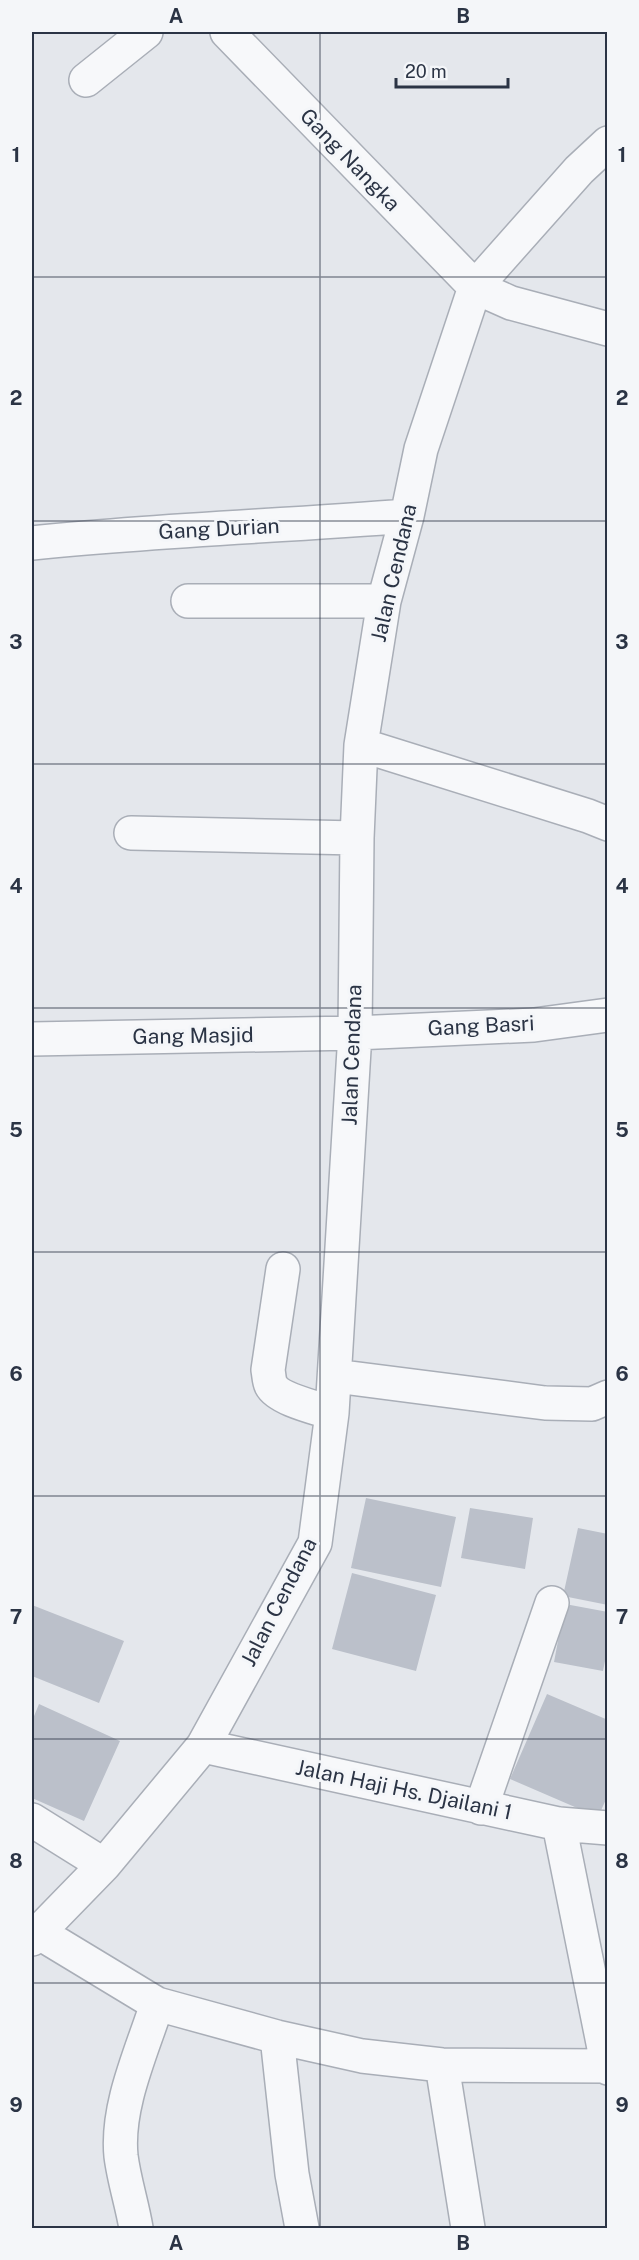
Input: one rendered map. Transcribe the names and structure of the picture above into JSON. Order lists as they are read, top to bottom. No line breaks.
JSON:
{"streets":{"street":["Gang Nangka","Gang Durian","Jalan Cendana","Gang Basri","Gang Masjid","Jalan Haji Hs. Djailani 1"]},"crossings":[["Gang Nangka","Jalan Cendana"],["Gang Durian","Jalan Cendana"],["Jalan Cendana","Gang Basri"],["Jalan Cendana","Gang Masjid"],["Jalan Cendana","Jalan Haji Hs. Djailani 1"],["Gang Basri","Gang Masjid"]],"scale_bar":"20 m","grid":{"columns":["A","B"],"rows":["1","2","3","4","5","6","7","8","9"]}}
